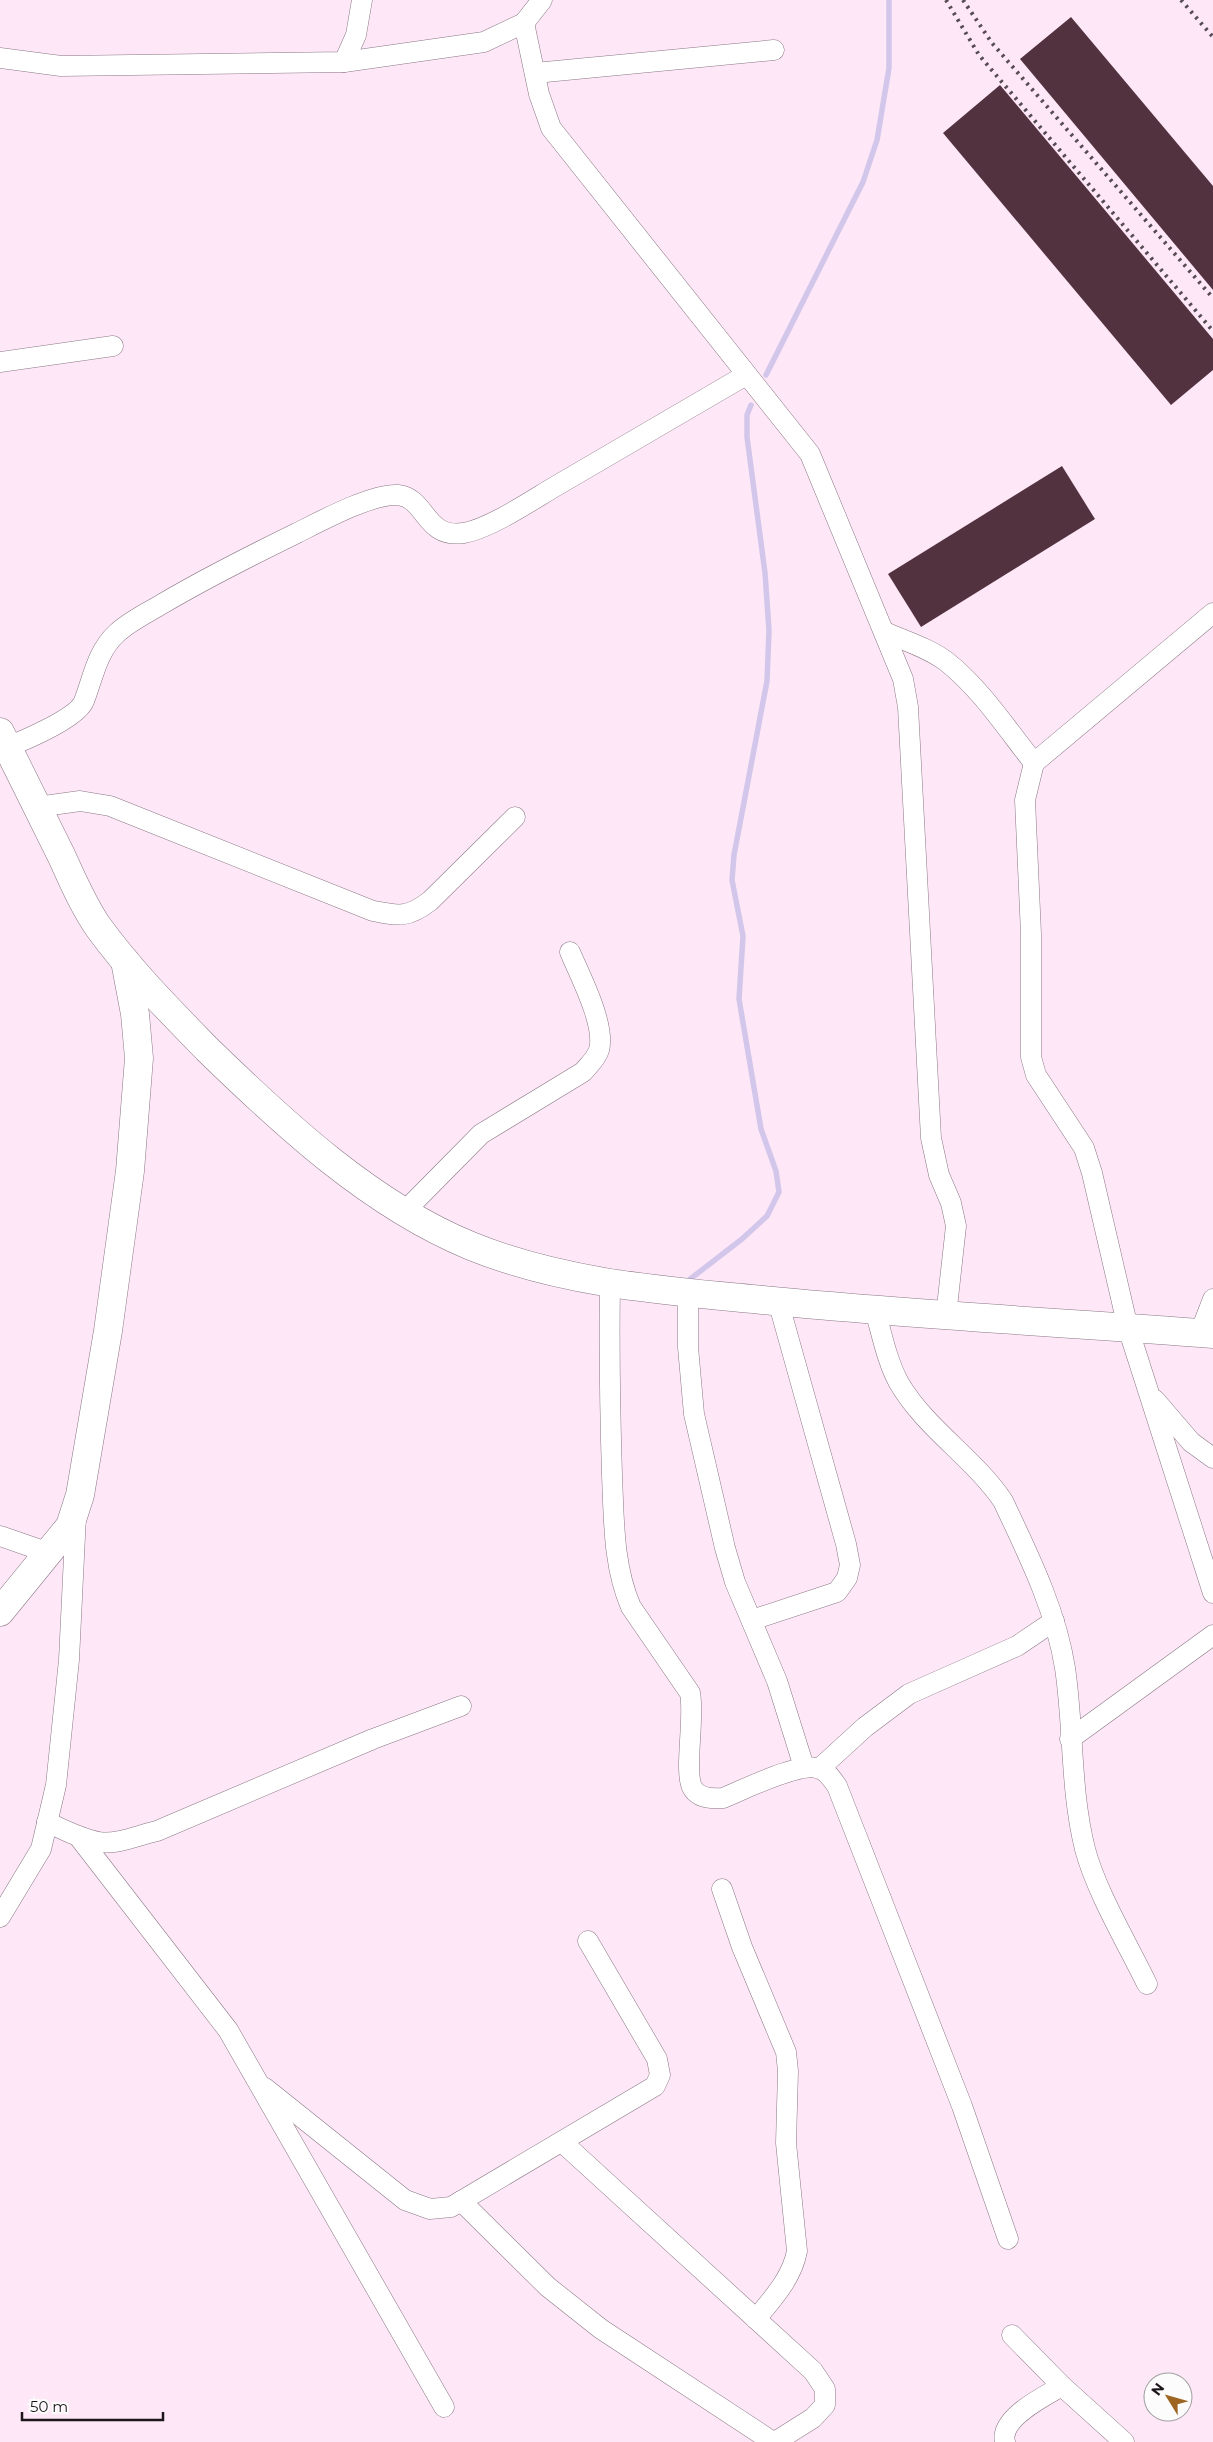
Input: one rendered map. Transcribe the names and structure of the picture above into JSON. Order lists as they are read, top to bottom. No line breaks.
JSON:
{"scale_bar":"50 m","north":"top left"}
